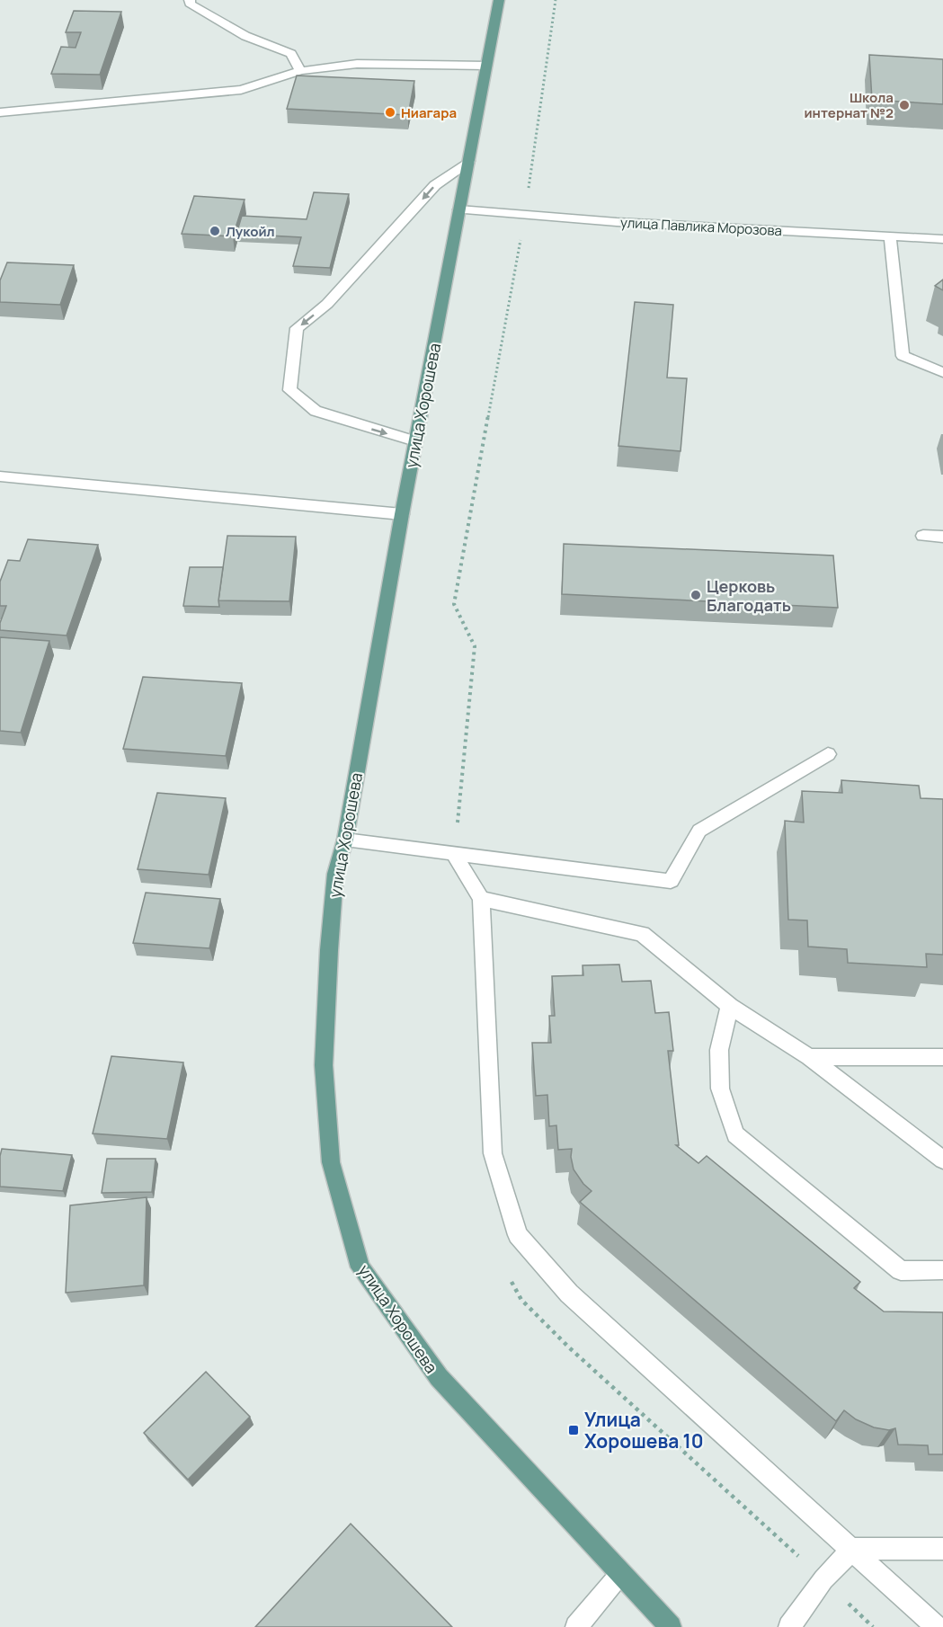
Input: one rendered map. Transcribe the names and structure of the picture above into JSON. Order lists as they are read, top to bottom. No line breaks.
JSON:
{"streets":{"main road":["улица Хорошева"],"street":["улица Павлика Морозова"]},"crossings":[["улица Павлика Морозова","улица Хорошева"]],"places":{"other":["Школа интернат №2","Ниагара","Лукойл","Церковь Благодать"],"transit":["Улица Хорошева 10"]}}
